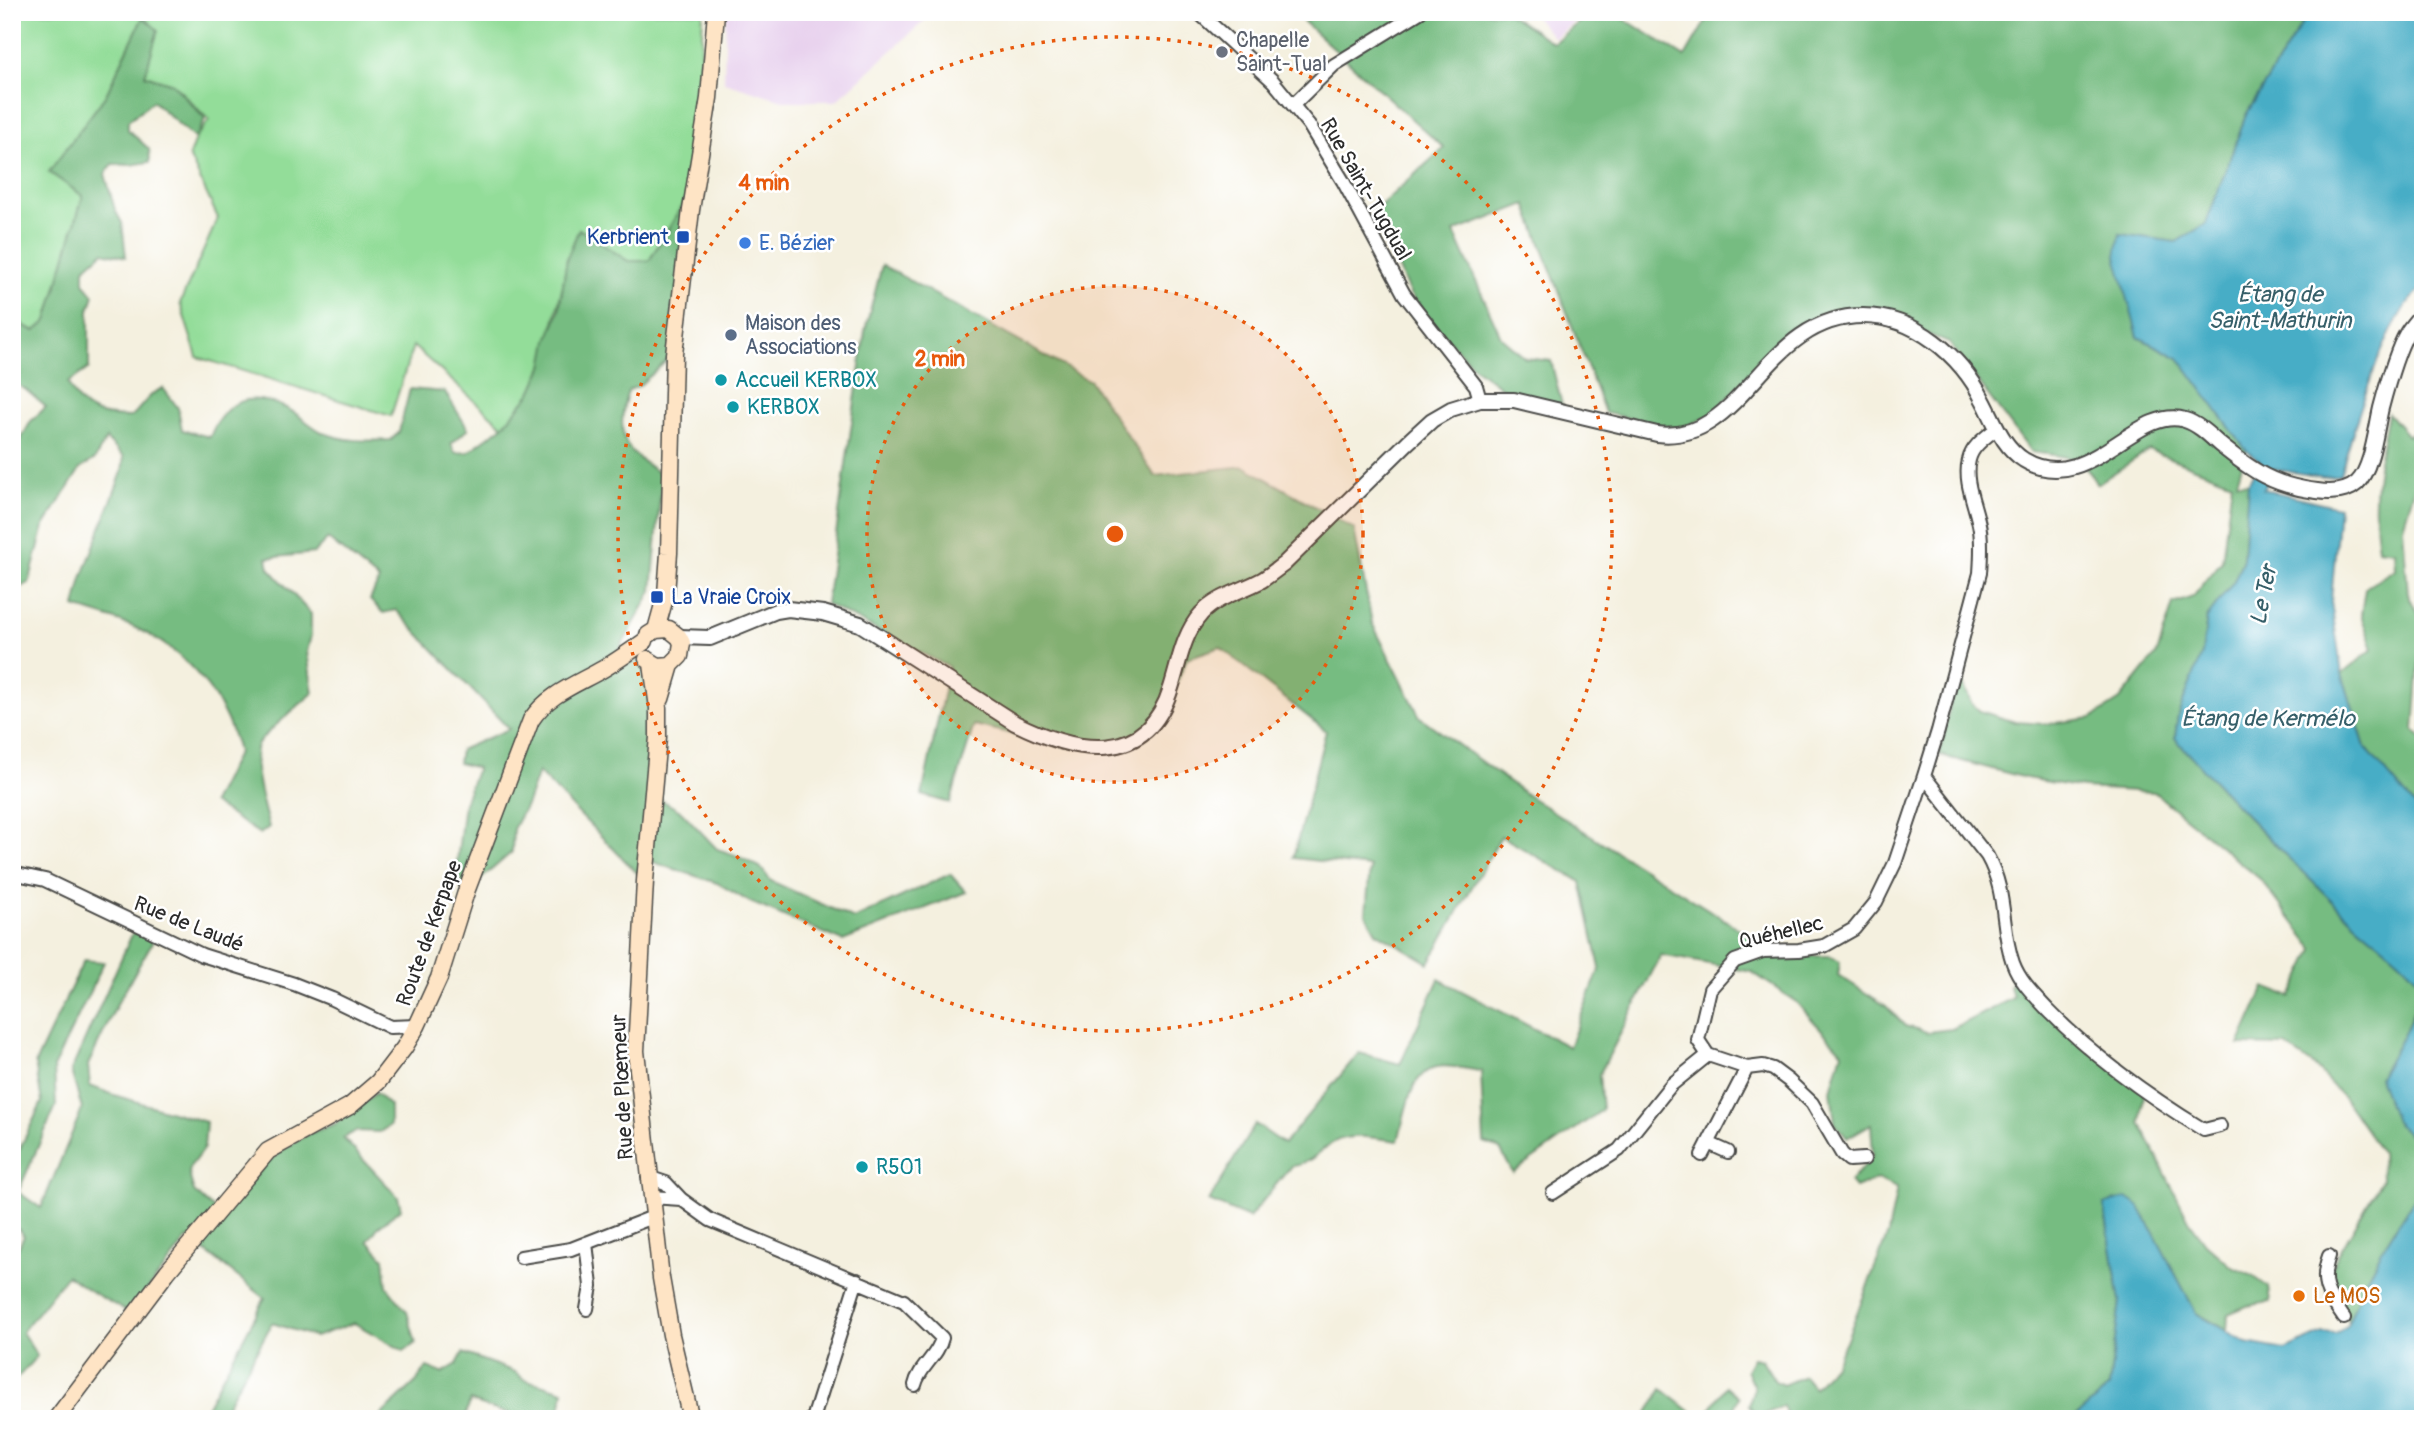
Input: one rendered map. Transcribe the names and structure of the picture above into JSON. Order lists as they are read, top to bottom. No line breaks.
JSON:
{"streets":{"main road":["Route de Kerpape","Rue de Plœmeur"],"street":["Rue Saint-Tugdual","Rue de Laudé","Quéhellec"]},"crossings":[["Rue de Laudé","Route de Kerpape"],["Route de Kerpape","Rue de Plœmeur"]],"water":["Étang de Saint-Mathurin","Le Ter","Étang de Kermélo"],"places":{"other":["Chapelle Saint-Tual","E. Bézier","Maison des Associations","Accueil KERBOX","KERBOX","R501","Le MOS"],"transit":["Kerbrient","La Vraie Croix"]},"rings":["4 min","2 min"]}
